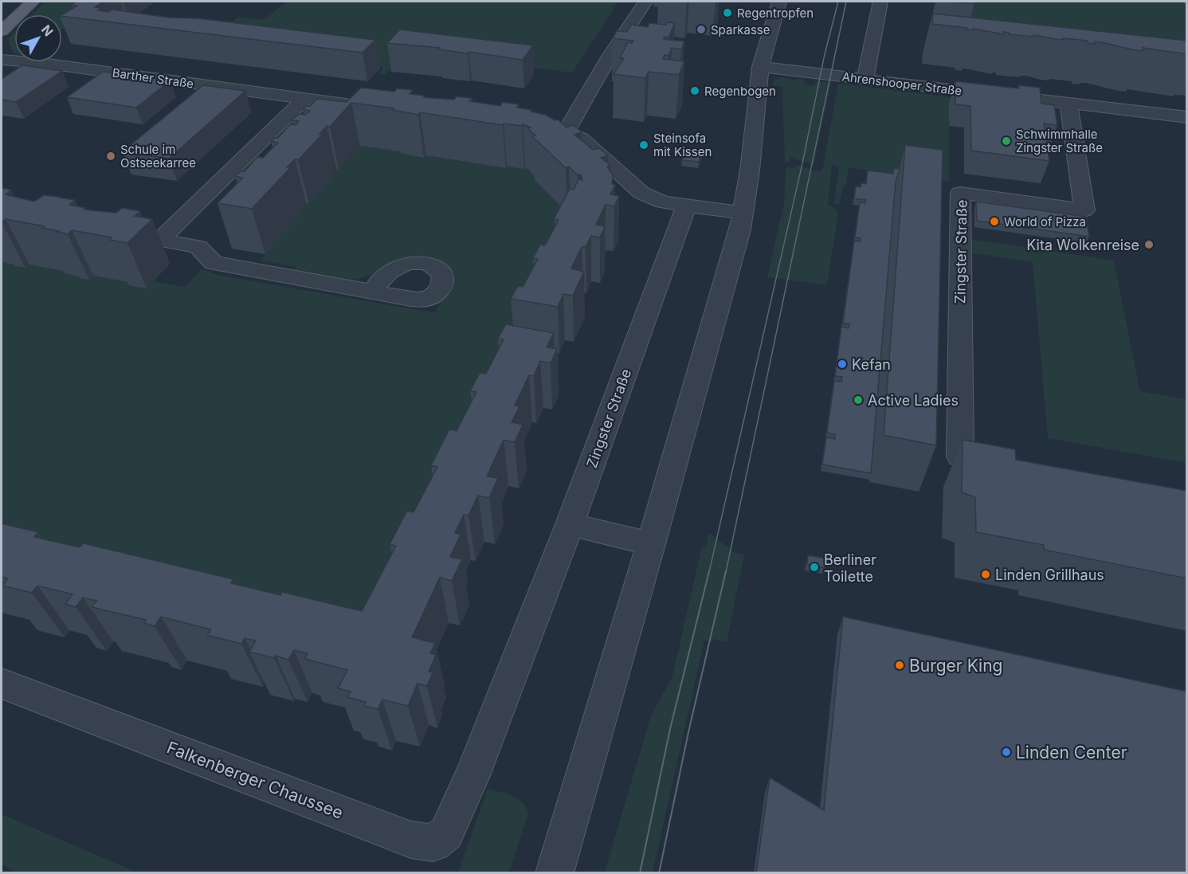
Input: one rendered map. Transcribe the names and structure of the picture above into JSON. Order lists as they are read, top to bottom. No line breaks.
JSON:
{"streets":{"street":["Barther Straße","Ahrenshooper Straße","Zingster Straße","Falkenberger Chaussee"]},"crossings":[["Ahrenshooper Straße","Zingster Straße"],["Zingster Straße","Falkenberger Chaussee"]],"places":["Regentropfen","Sparkasse","Regenbogen","Schwimmhalle Zingster Straße","Steinsofa mit Kissen","Schule im Ostseekarree","World of Pizza","Kita Wolkenreise","Kefan","Active Ladies","Berliner Toilette","Linden Grillhaus","Burger King","Linden Center"],"north":"top right"}
